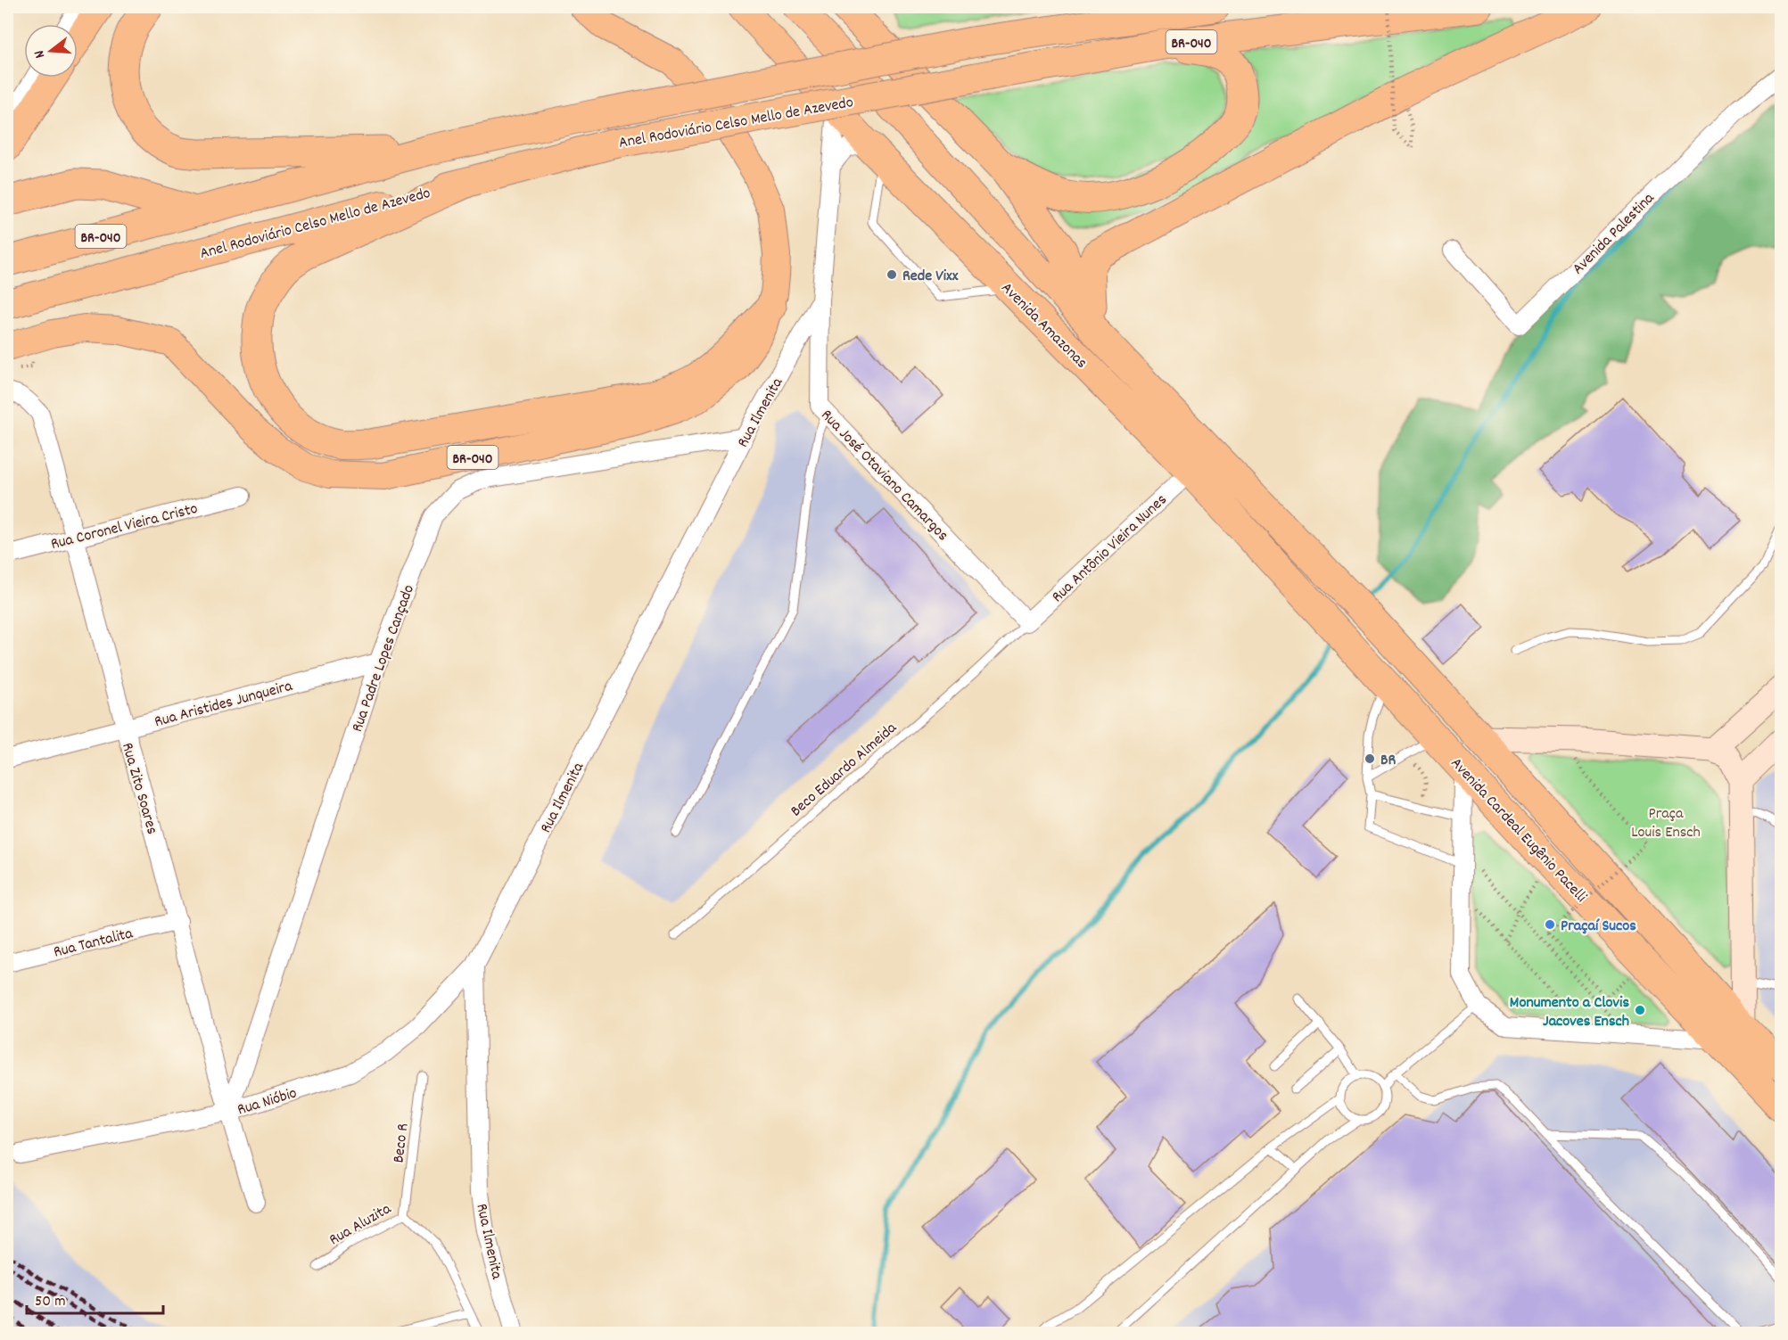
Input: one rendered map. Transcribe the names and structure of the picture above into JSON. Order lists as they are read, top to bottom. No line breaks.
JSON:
{"streets":{"highway":["BR-040","Anel Rodoviário Celso Mello de Azevedo","Avenida Amazonas","Avenida Cardeal Eugênio Pacelli"],"street":["Avenida Palestina","Rua Ilmenita","Rua José Otaviano Camargos","Rua Coronel Vieira Cristo","Rua Antônio Vieira Nunes","Rua Padre Lopes Cançado","Rua Aristides Junqueira","Rua Zito Soares","Rua Tantalita","Rua Nióbio"],"lane":["Beco Eduardo Almeida","Beco R","Rua Aluzita"]},"crossings":[["Avenida Amazonas","Rua José Otaviano Camargos"],["Avenida Amazonas","Rua Antônio Vieira Nunes"],["Avenida Amazonas","Avenida Cardeal Eugênio Pacelli"],["Rua Ilmenita","Rua José Otaviano Camargos"],["Rua Ilmenita","Rua Padre Lopes Cançado"],["Rua Ilmenita","Rua Nióbio"],["Rua José Otaviano Camargos","Rua Antônio Vieira Nunes"],["Rua José Otaviano Camargos","Beco Eduardo Almeida"],["Rua Coronel Vieira Cristo","Rua Zito Soares"],["Rua Antônio Vieira Nunes","Beco Eduardo Almeida"],["Rua Padre Lopes Cançado","Rua Aristides Junqueira"],["Rua Padre Lopes Cançado","Rua Zito Soares"],["Rua Padre Lopes Cançado","Rua Nióbio"],["Rua Aristides Junqueira","Rua Zito Soares"],["Rua Zito Soares","Rua Tantalita"],["Rua Zito Soares","Rua Nióbio"],["Beco R","Rua Aluzita"]],"parks":["Praça Louis Ensch"],"places":["Rede Vixx","BR","Praçaí Sucos","Monumento a Clovis Jacoves Ensch"],"scale_bar":"50 m","north":"left"}
